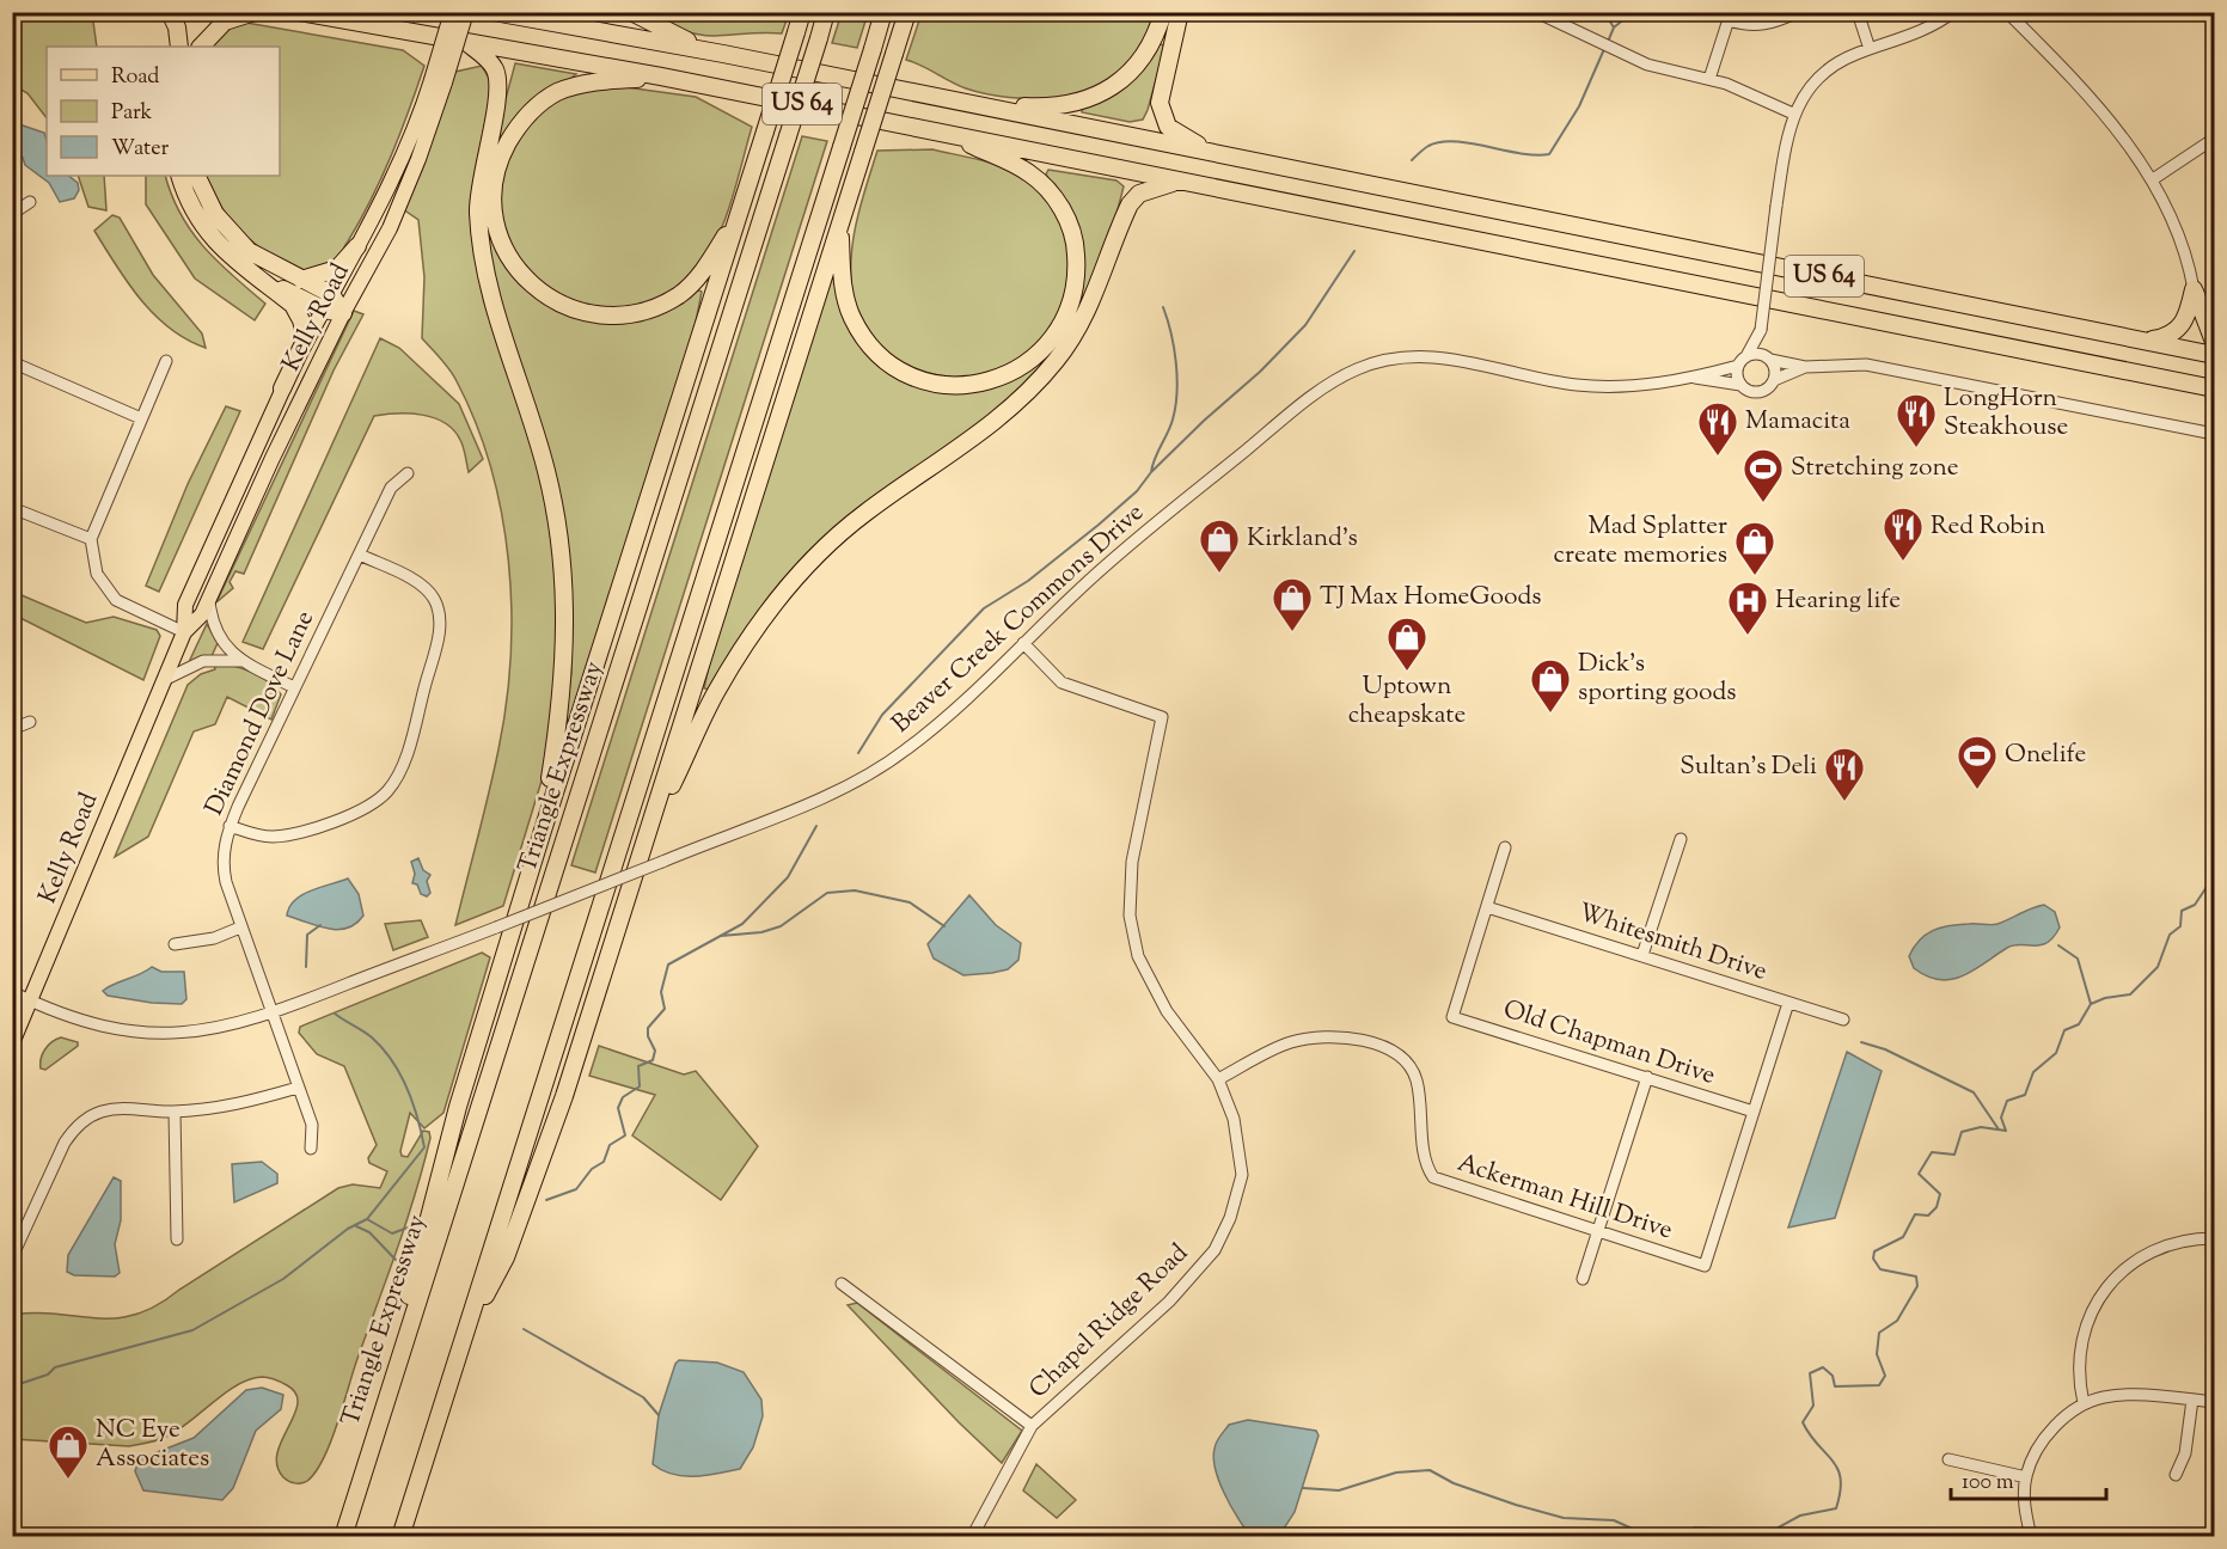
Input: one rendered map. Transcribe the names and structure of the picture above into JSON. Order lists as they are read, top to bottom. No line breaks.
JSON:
{"streets":{"highway":["US 64","Triangle Expressway"],"main road":["Kelly Road"],"street":["Beaver Creek Commons Drive","Diamond Dove Lane","Whitesmith Drive","Old Chapman Drive","Ackerman Hill Drive","Chapel Ridge Road"]},"crossings":[["Kelly Road","Beaver Creek Commons Drive"],["Beaver Creek Commons Drive","Diamond Dove Lane"],["Beaver Creek Commons Drive","Chapel Ridge Road"],["Whitesmith Drive","Old Chapman Drive"],["Old Chapman Drive","Ackerman Hill Drive"],["Ackerman Hill Drive","Chapel Ridge Road"]],"places":{"restaurant":["LongHorn Steakhouse","Mamacita","Red Robin","Sultan's Deli"],"sports":["Stretching zone","Onelife"],"shop":["Kirkland's","Mad Splatter create memories","TJ Max HomeGoods","Uptown cheapskate","Dick's sporting goods","NC Eye Associates"],"hospital":["Hearing life"]},"legend":["Road","Park","Water"],"scale_bar":"100 m"}
